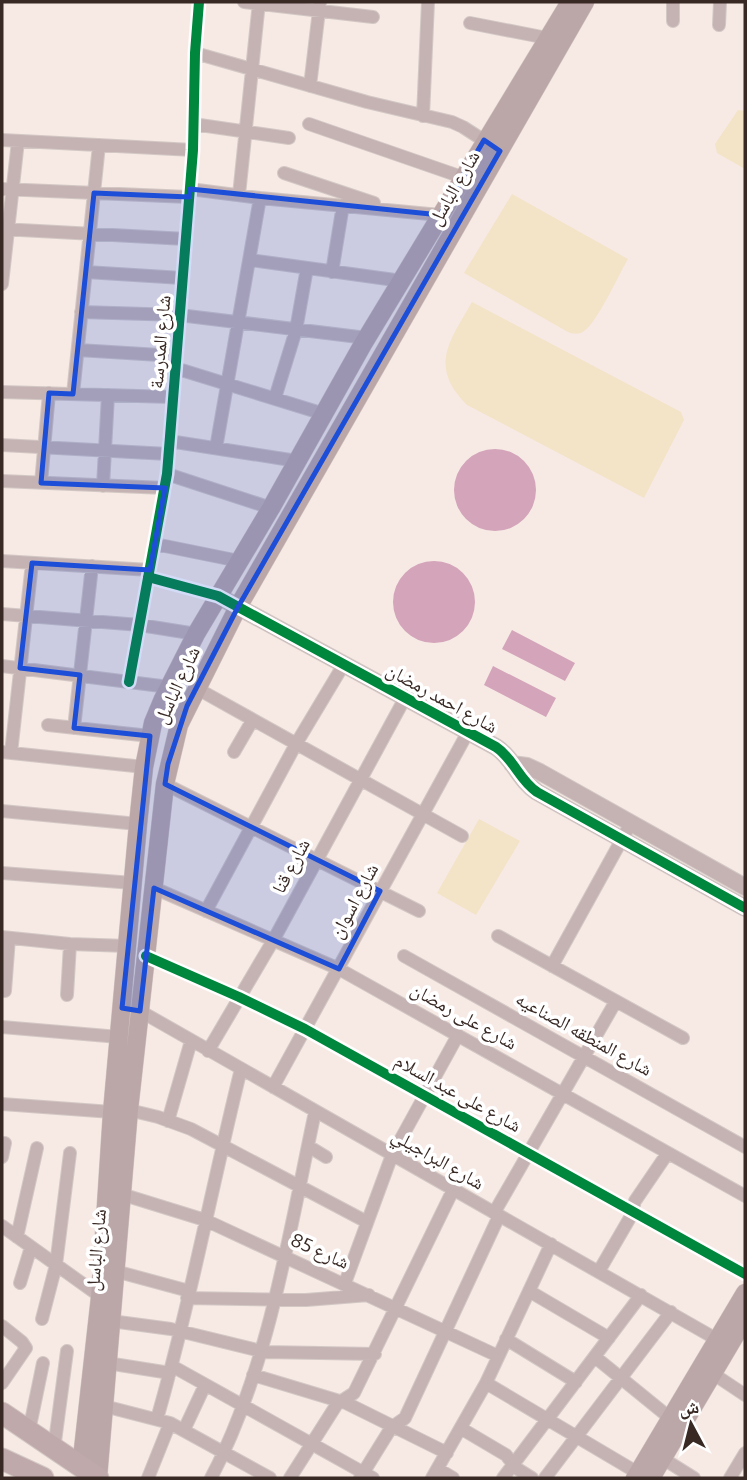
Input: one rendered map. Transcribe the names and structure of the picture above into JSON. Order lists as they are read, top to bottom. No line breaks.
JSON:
{"streets":{"main road":["شارع الباسل"],"street":["شارع المدرسة","شارع احمد رمضان","شارع قنا","شارع اسوان","شارع على رمضان","شارع المنطقه الصناعيه","شارع على عبد السلام","شارع البراجيلي","شارع 85"]},"crossings":[["شارع الباسل","شارع احمد رمضان"],["شارع الباسل","شارع على رمضان"],["شارع الباسل","شارع على عبد السلام"],["شارع الباسل","شارع البراجيلي"],["شارع الباسل","شارع 85"],["شارع احمد رمضان","شارع قنا"],["شارع احمد رمضان","شارع اسوان"],["شارع قنا","شارع على رمضان"],["شارع قنا","شارع على عبد السلام"],["شارع قنا","شارع البراجيلي"],["شارع اسوان","شارع على رمضان"],["شارع اسوان","شارع على عبد السلام"],["شارع اسوان","شارع البراجيلي"]],"north":"top"}
